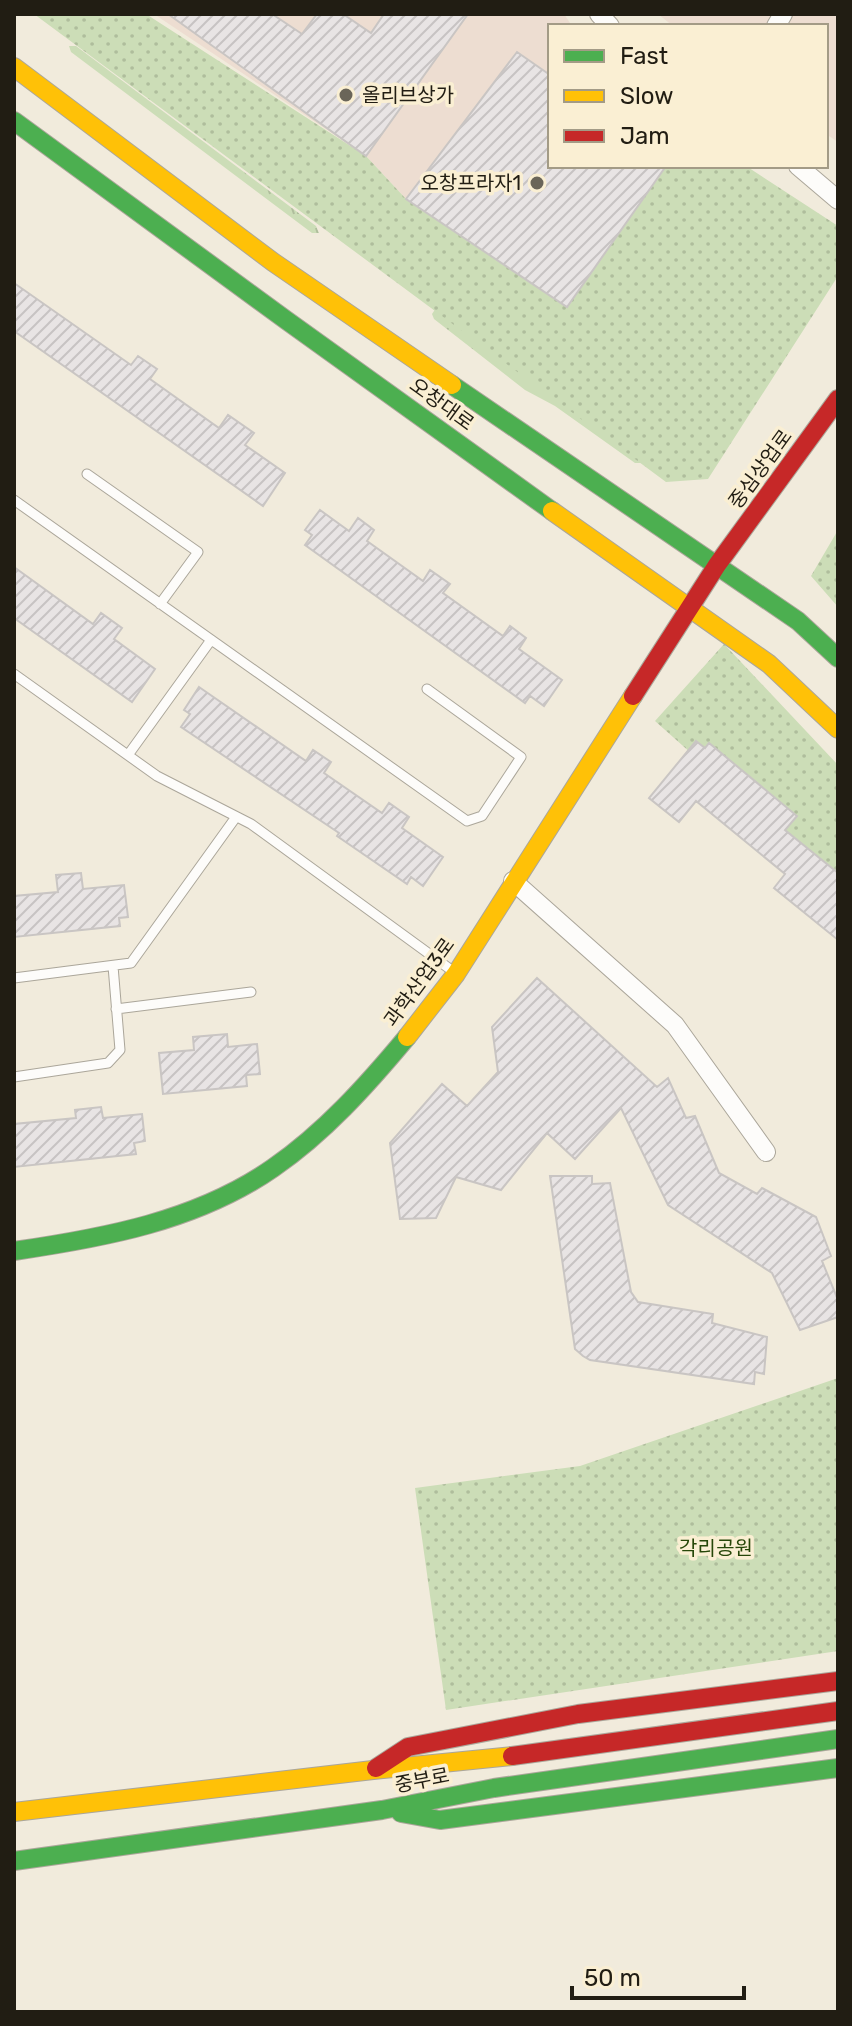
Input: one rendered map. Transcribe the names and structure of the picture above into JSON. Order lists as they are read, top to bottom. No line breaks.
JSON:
{"streets":{"main road":["오창대로","중심상업로","과학산업3로","중부로"]},"crossings":[["오창대로","중심상업로"],["오창대로","과학산업3로"],["중심상업로","과학산업3로"]],"parks":["각리공원"],"places":["올리브상가","오창프라자1"],"legend":["Fast","Slow","Jam"],"scale_bar":"50 m"}
